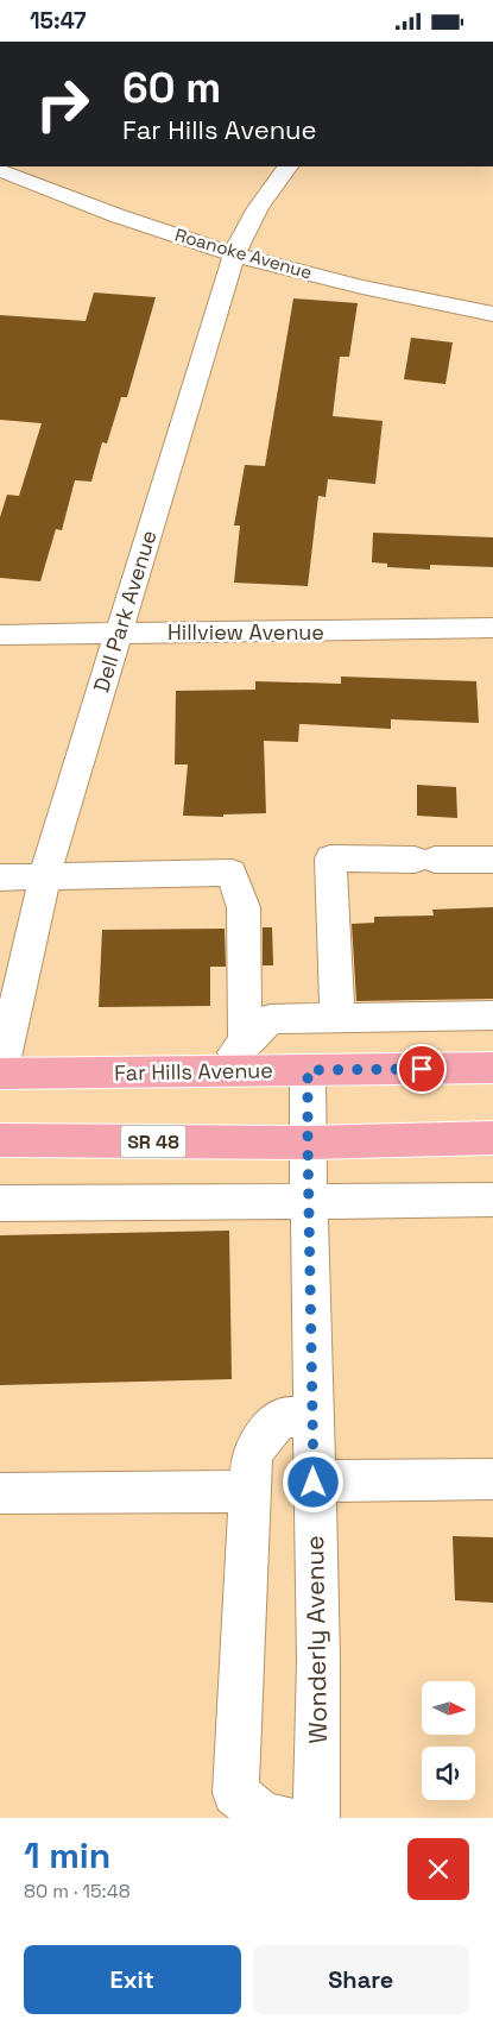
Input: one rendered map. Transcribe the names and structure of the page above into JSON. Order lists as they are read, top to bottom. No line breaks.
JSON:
{"streets":{"main road":["Far Hills Avenue","SR 48"],"street":["Roanoke Avenue","Dell Park Avenue","Hillview Avenue","Wonderly Avenue"]},"crossings":[["Roanoke Avenue","Dell Park Avenue"],["Dell Park Avenue","Hillview Avenue"],["Dell Park Avenue","Far Hills Avenue"],["Far Hills Avenue","Wonderly Avenue"],["SR 48","Wonderly Avenue"]],"north":"right","page":{"status":"15:47","turn":["60 m","Far Hills Avenue"],"heading":["1 min","80 m · 15:48"],"buttons":["Exit","Share"]}}
